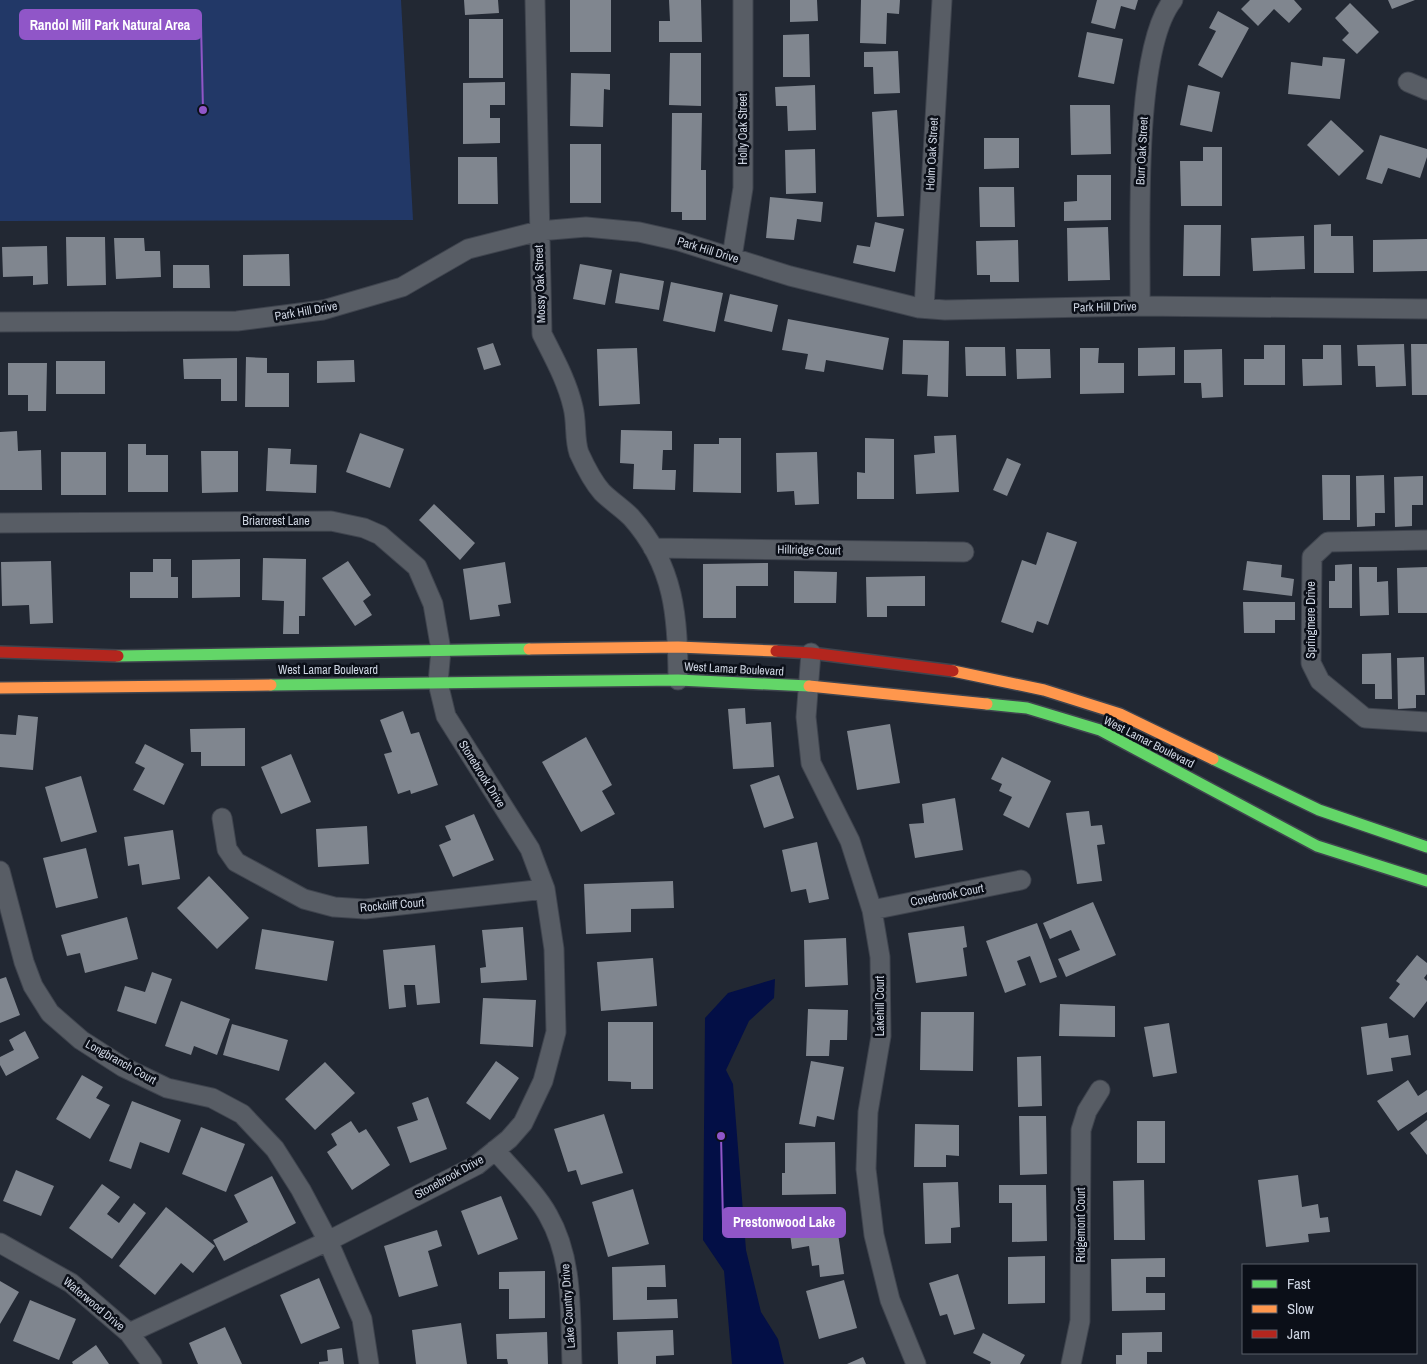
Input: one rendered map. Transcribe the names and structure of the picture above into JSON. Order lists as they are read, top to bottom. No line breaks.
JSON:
{"streets":{"main road":["West Lamar Boulevard"],"street":["Holly Oak Street","Burr Oak Street","Holm Oak Street","Park Hill Drive","Mossy Oak Street","Briarcrest Lane","Hillridge Court","Springmere Drive","Stonebrook Drive","Covebrook Court","Rockcliff Court","Lakehill Court","Longbranch Court","Ridgemont Court","Waterwood Drive","Lake Country Drive"]},"crossings":[["Holly Oak Street","Park Hill Drive"],["Burr Oak Street","Park Hill Drive"],["Holm Oak Street","Park Hill Drive"],["Park Hill Drive","Mossy Oak Street"],["Mossy Oak Street","Hillridge Court"],["Mossy Oak Street","West Lamar Boulevard"],["Briarcrest Lane","West Lamar Boulevard"],["Briarcrest Lane","Stonebrook Drive"],["West Lamar Boulevard","Stonebrook Drive"],["West Lamar Boulevard","Lakehill Court"],["Stonebrook Drive","Rockcliff Court"],["Stonebrook Drive","Longbranch Court"],["Stonebrook Drive","Waterwood Drive"],["Stonebrook Drive","Lake Country Drive"],["Covebrook Court","Lakehill Court"]],"places":["Randol Mill Park Natural Area","Prestonwood Lake"],"legend":["Fast","Slow","Jam"]}
